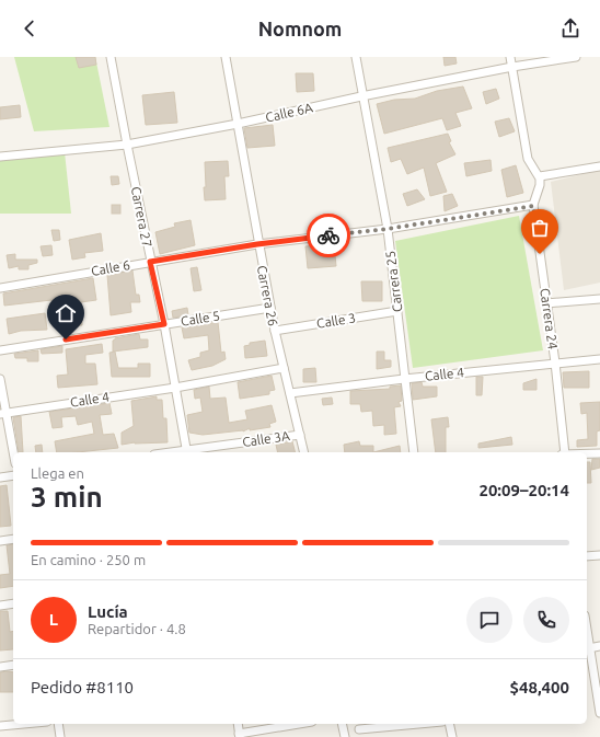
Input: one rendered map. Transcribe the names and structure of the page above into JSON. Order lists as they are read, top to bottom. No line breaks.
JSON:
{"streets":{"street":["Calle 6A","Carrera 27","Calle 6","Carrera 25","Carrera 26","Calle 5","Carrera 24","Calle 3","Calle 4","Calle 3A"]},"crossings":[["Calle 6A","Carrera 27"],["Calle 6A","Carrera 25"],["Calle 6A","Carrera 26"],["Carrera 27","Calle 6"],["Carrera 27","Calle 5"],["Carrera 27","Calle 4"],["Carrera 27","Calle 3A"],["Calle 6","Carrera 25"],["Calle 6","Carrera 26"],["Calle 6","Carrera 24"],["Carrera 25","Calle 3"],["Carrera 25","Calle 4"],["Carrera 26","Calle 5"],["Carrera 26","Calle 3"],["Carrera 26","Calle 4"],["Carrera 26","Calle 3A"],["Carrera 24","Calle 4"]],"page":{"header":"Nomnom","heading":["3 min","Llega en","20:09–20:14"],"panel":["Lucía","Repartidor · 4.8","Pedido #8110","$48,400"],"bar":"En camino · 250 m","round":"L"}}
